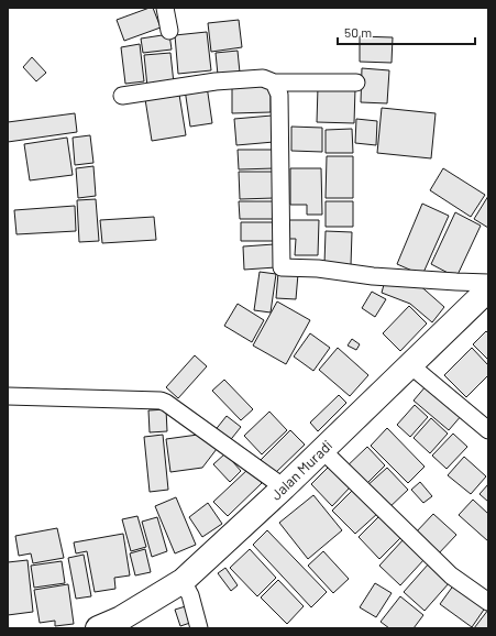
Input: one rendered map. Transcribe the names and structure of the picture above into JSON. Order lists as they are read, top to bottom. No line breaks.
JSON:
{"streets":{"highway":["Jalan Muradi"]},"scale_bar":"50 m"}
